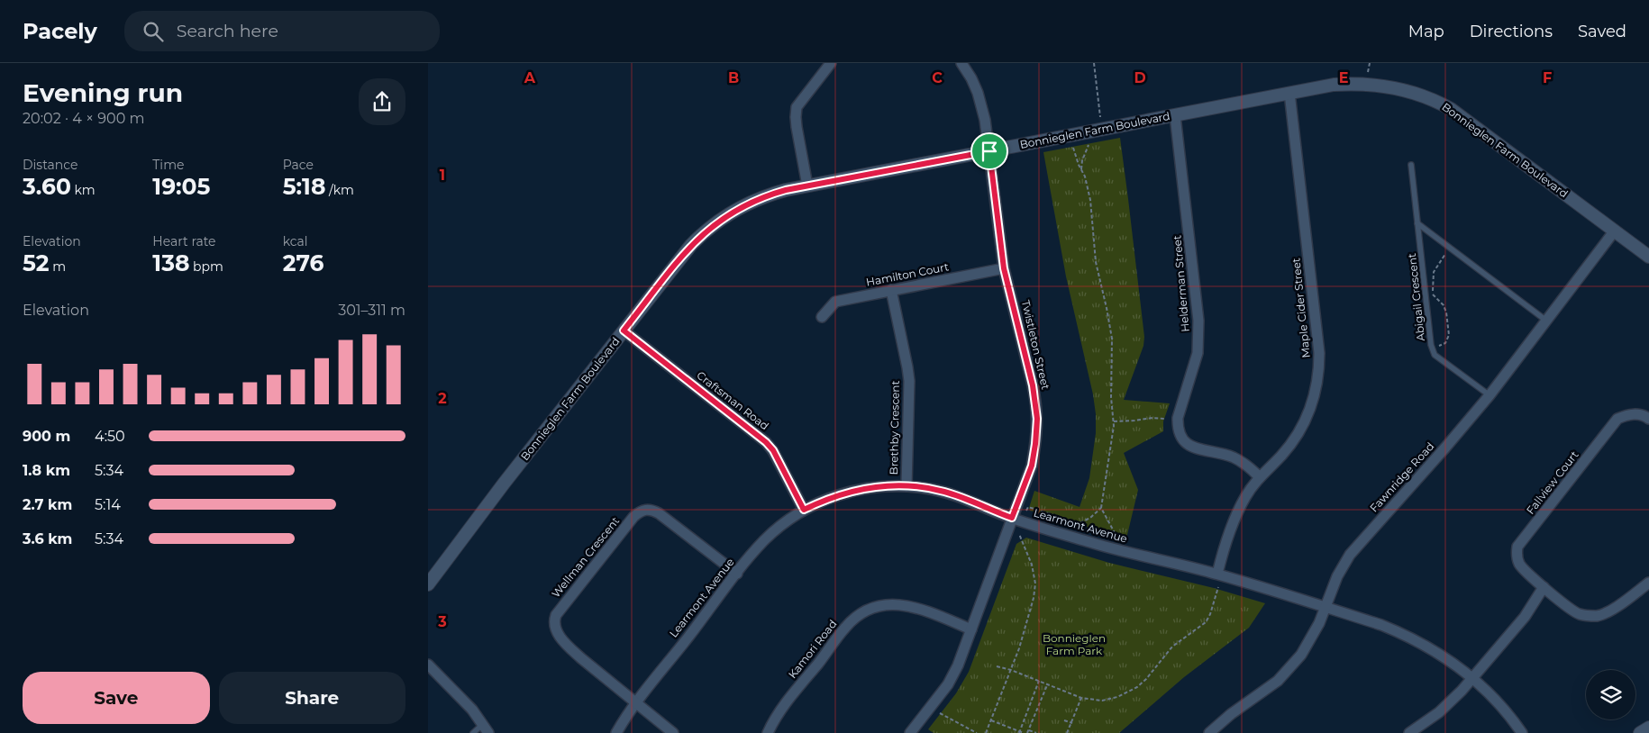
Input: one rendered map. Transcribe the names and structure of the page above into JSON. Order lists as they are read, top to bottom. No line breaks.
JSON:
{"streets":{"street":["Bonnieglen Farm Boulevard","Hamilton Court","Helderman Street","Maple Cider Street","Twistleton Street","Craftsman Road","Brethby Crescent","Fawnridge Road","Fallview Court","Learmont Avenue","Wellman Crescent","Kamori Road"],"lane":["Abigail Crescent"]},"crossings":[["Bonnieglen Farm Boulevard","Helderman Street"],["Bonnieglen Farm Boulevard","Maple Cider Street"],["Bonnieglen Farm Boulevard","Twistleton Street"],["Bonnieglen Farm Boulevard","Craftsman Road"],["Bonnieglen Farm Boulevard","Fawnridge Road"],["Hamilton Court","Twistleton Street"],["Hamilton Court","Brethby Crescent"],["Helderman Street","Maple Cider Street"],["Abigail Crescent","Fawnridge Road"],["Maple Cider Street","Learmont Avenue"],["Twistleton Street","Learmont Avenue"],["Twistleton Street","Kamori Road"],["Craftsman Road","Learmont Avenue"],["Brethby Crescent","Learmont Avenue"],["Fawnridge Road","Learmont Avenue"],["Learmont Avenue","Wellman Crescent"]],"parks":["Bonnieglen Farm Park"],"page":{"header":"Pacely","search":"Search here","nav":["Map","Directions","Saved"],"heading":["Evening run","20:02 · 4 × 900 m"],"stats":[["Distance","3.60 km"],["Time","19:05"],["Pace","5:18 /km"],["Elevation","52 m"],["Heart rate","138 bpm"],["kcal","276"]],"chart":["Elevation","301–311 m"],"list":[{"name":"900 m","note":"4:50"},{"name":"1.8 km","note":"5:34"},{"name":"2.7 km","note":"5:14"},{"name":"3.6 km","note":"5:34"}],"buttons":["Save","Share"]},"grid":{"columns":["A","B","C","D","E","F"],"rows":["1","2","3"]}}
